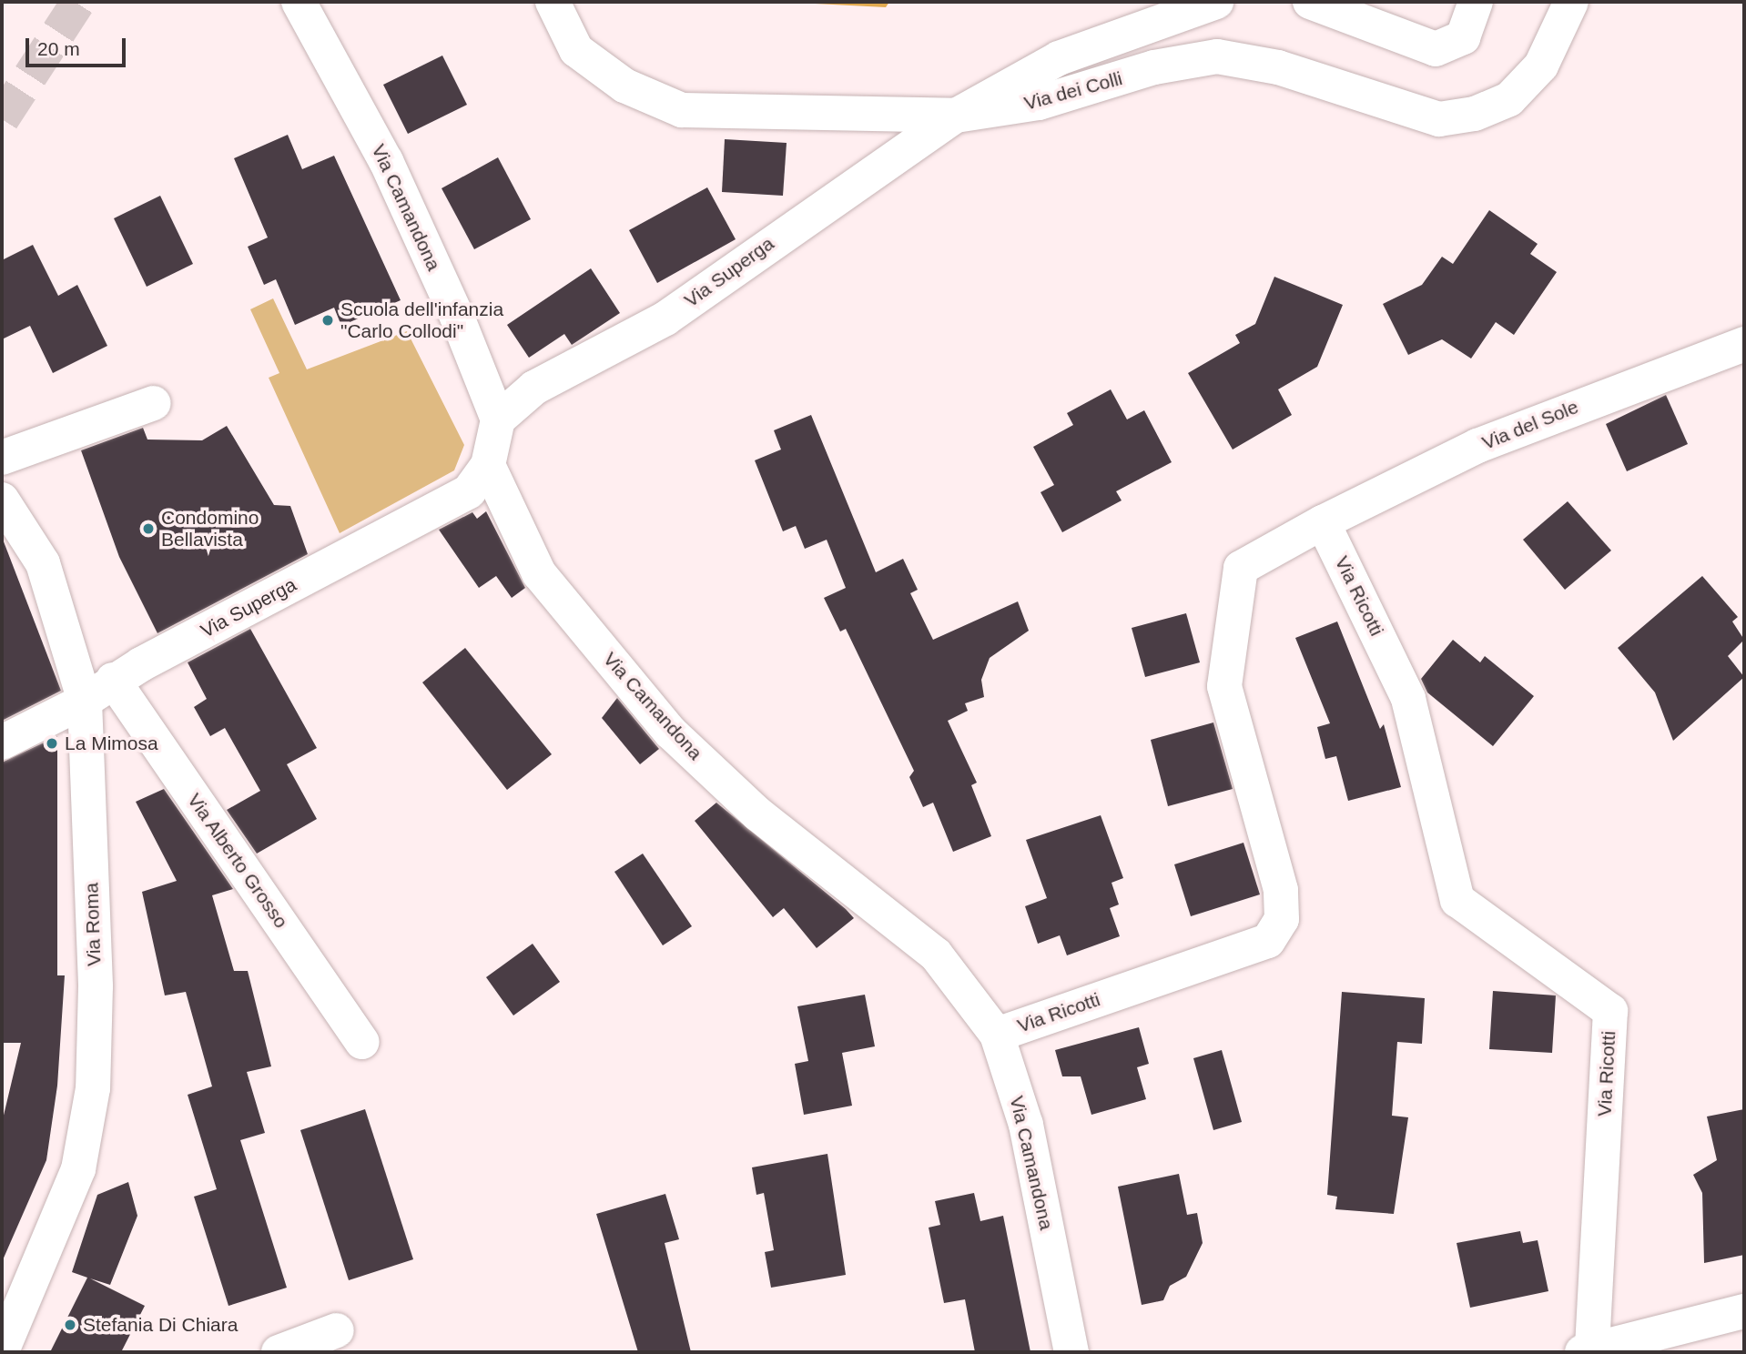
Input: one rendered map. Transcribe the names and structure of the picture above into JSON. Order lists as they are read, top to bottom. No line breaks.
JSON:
{"streets":{"street":["Via dei Colli","Via Camandona","Via Superga","Via del Sole","Via Ricotti","Via Alberto Grosso","Via Roma"]},"crossings":[["Via dei Colli","Via Superga"],["Via Camandona","Via Superga"],["Via Camandona","Via Ricotti"],["Via Superga","Via Alberto Grosso"],["Via Superga","Via Roma"],["Via del Sole","Via Ricotti"]],"places":["Scuola dell'infanzia \"Carlo Collodi\"","Condomino Bellavista","La Mimosa","Stefania Di Chiara"],"scale_bar":"20 m"}
